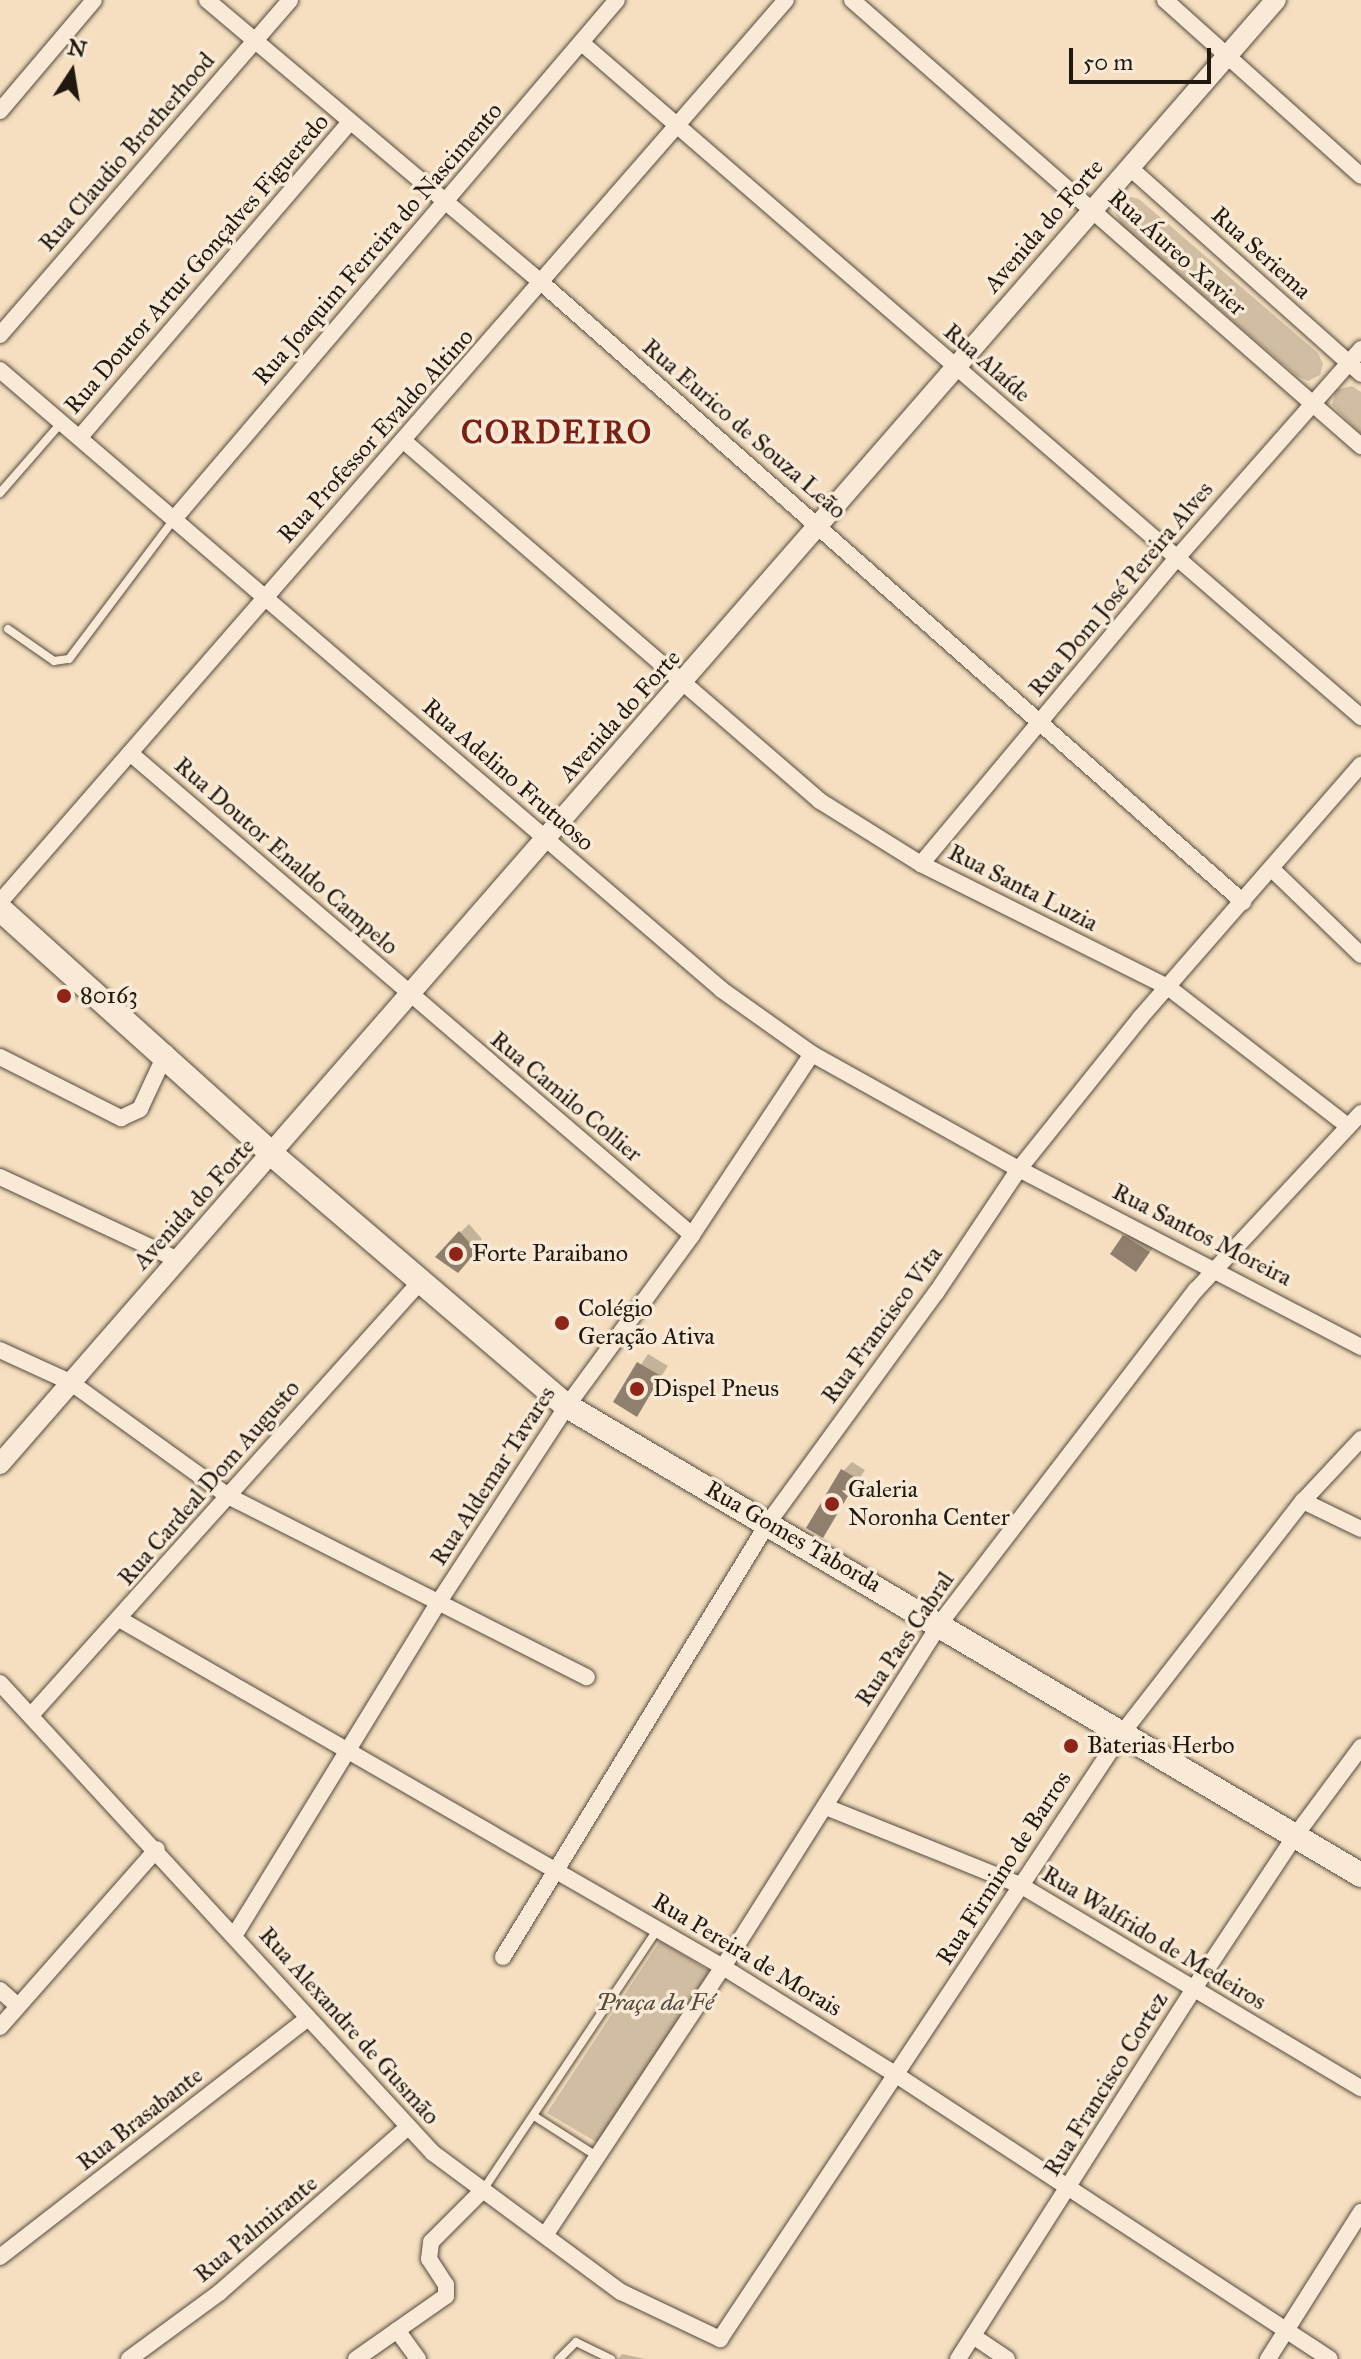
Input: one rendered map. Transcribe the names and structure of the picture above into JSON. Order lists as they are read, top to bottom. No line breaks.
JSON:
{"streets":{"main road":["Rua Gomes Taborda"],"street":["Rua Claudio Brotherhood","Avenida do Forte","Rua Joaquim Ferreira do Nascimento","Rua Áureo Xavier","Rua Seriema","Rua Doutor Artur Gonçalves Figueredo","Rua Alaíde","Rua Eurico de Souza Leão","Rua Professor Evaldo Altino","Rua Dom José Pereira Alves","Rua Adelino Frutuoso","Rua Doutor Enaldo Campelo","Rua Santa Luzia","Rua Camilo Collier","Rua Santos Moreira","Rua Francisco Vita","Rua Aldemar Tavares","Rua Cardeal Dom Augusto","Rua Paes Cabral","Rua Firmino de Barros","Rua Walfrido de Medeiros","Rua Pereira de Morais","Rua Alexandre de Gusmão","Rua Francisco Cortez","Rua Brasabante","Rua Palmirante"]},"crossings":[["Rua Claudio Brotherhood","Rua Eurico de Souza Leão"],["Avenida do Forte","Rua Áureo Xavier"],["Avenida do Forte","Rua Seriema"],["Avenida do Forte","Rua Alaíde"],["Avenida do Forte","Rua Eurico de Souza Leão"],["Avenida do Forte","Rua Adelino Frutuoso"],["Avenida do Forte","Rua Doutor Enaldo Campelo"],["Avenida do Forte","Rua Santa Luzia"],["Avenida do Forte","Rua Camilo Collier"],["Avenida do Forte","Rua Gomes Taborda"],["Rua Joaquim Ferreira do Nascimento","Rua Alaíde"],["Rua Joaquim Ferreira do Nascimento","Rua Eurico de Souza Leão"],["Rua Joaquim Ferreira do Nascimento","Rua Adelino Frutuoso"],["Rua Áureo Xavier","Rua Dom José Pereira Alves"],["Rua Seriema","Rua Dom José Pereira Alves"],["Rua Doutor Artur Gonçalves Figueredo","Rua Eurico de Souza Leão"],["Rua Doutor Artur Gonçalves Figueredo","Rua Adelino Frutuoso"],["Rua Alaíde","Rua Professor Evaldo Altino"],["Rua Alaíde","Rua Dom José Pereira Alves"],["Rua Eurico de Souza Leão","Rua Professor Evaldo Altino"],["Rua Eurico de Souza Leão","Rua Dom José Pereira Alves"],["Rua Eurico de Souza Leão","Rua Francisco Vita"],["Rua Professor Evaldo Altino","Rua Adelino Frutuoso"],["Rua Professor Evaldo Altino","Rua Doutor Enaldo Campelo"],["Rua Professor Evaldo Altino","Rua Santa Luzia"],["Rua Dom José Pereira Alves","Rua Santa Luzia"],["Rua Adelino Frutuoso","Rua Santos Moreira"],["Rua Adelino Frutuoso","Rua Francisco Vita"],["Rua Adelino Frutuoso","Rua Aldemar Tavares"],["Rua Doutor Enaldo Campelo","Rua Camilo Collier"],["Rua Santa Luzia","Rua Francisco Vita"],["Rua Santa Luzia","Rua Paes Cabral"],["Rua Camilo Collier","Rua Aldemar Tavares"],["Rua Santos Moreira","Rua Francisco Vita"],["Rua Santos Moreira","Rua Paes Cabral"],["Rua Francisco Vita","Rua Gomes Taborda"],["Rua Francisco Vita","Rua Pereira de Morais"],["Rua Aldemar Tavares","Rua Gomes Taborda"],["Rua Aldemar Tavares","Rua Pereira de Morais"],["Rua Aldemar Tavares","Rua Alexandre de Gusmão"],["Rua Cardeal Dom Augusto","Rua Gomes Taborda"],["Rua Cardeal Dom Augusto","Rua Pereira de Morais"],["Rua Cardeal Dom Augusto","Rua Alexandre de Gusmão"],["Rua Gomes Taborda","Rua Paes Cabral"],["Rua Gomes Taborda","Rua Firmino de Barros"],["Rua Gomes Taborda","Rua Francisco Cortez"],["Rua Paes Cabral","Rua Walfrido de Medeiros"],["Rua Paes Cabral","Rua Pereira de Morais"],["Rua Paes Cabral","Rua Alexandre de Gusmão"],["Rua Firmino de Barros","Rua Walfrido de Medeiros"],["Rua Firmino de Barros","Rua Pereira de Morais"],["Rua Firmino de Barros","Rua Alexandre de Gusmão"],["Rua Walfrido de Medeiros","Rua Francisco Cortez"],["Rua Pereira de Morais","Rua Francisco Cortez"],["Rua Alexandre de Gusmão","Rua Brasabante"],["Rua Alexandre de Gusmão","Rua Palmirante"]],"districts":["CORDEIRO"],"parks":["Praça da Fé"],"places":["80163","Forte Paraibano","Colégio Geração Ativa","Dispel Pneus","Galeria Noronha Center","Baterias Herbo"],"scale_bar":"50 m","north":"top"}
